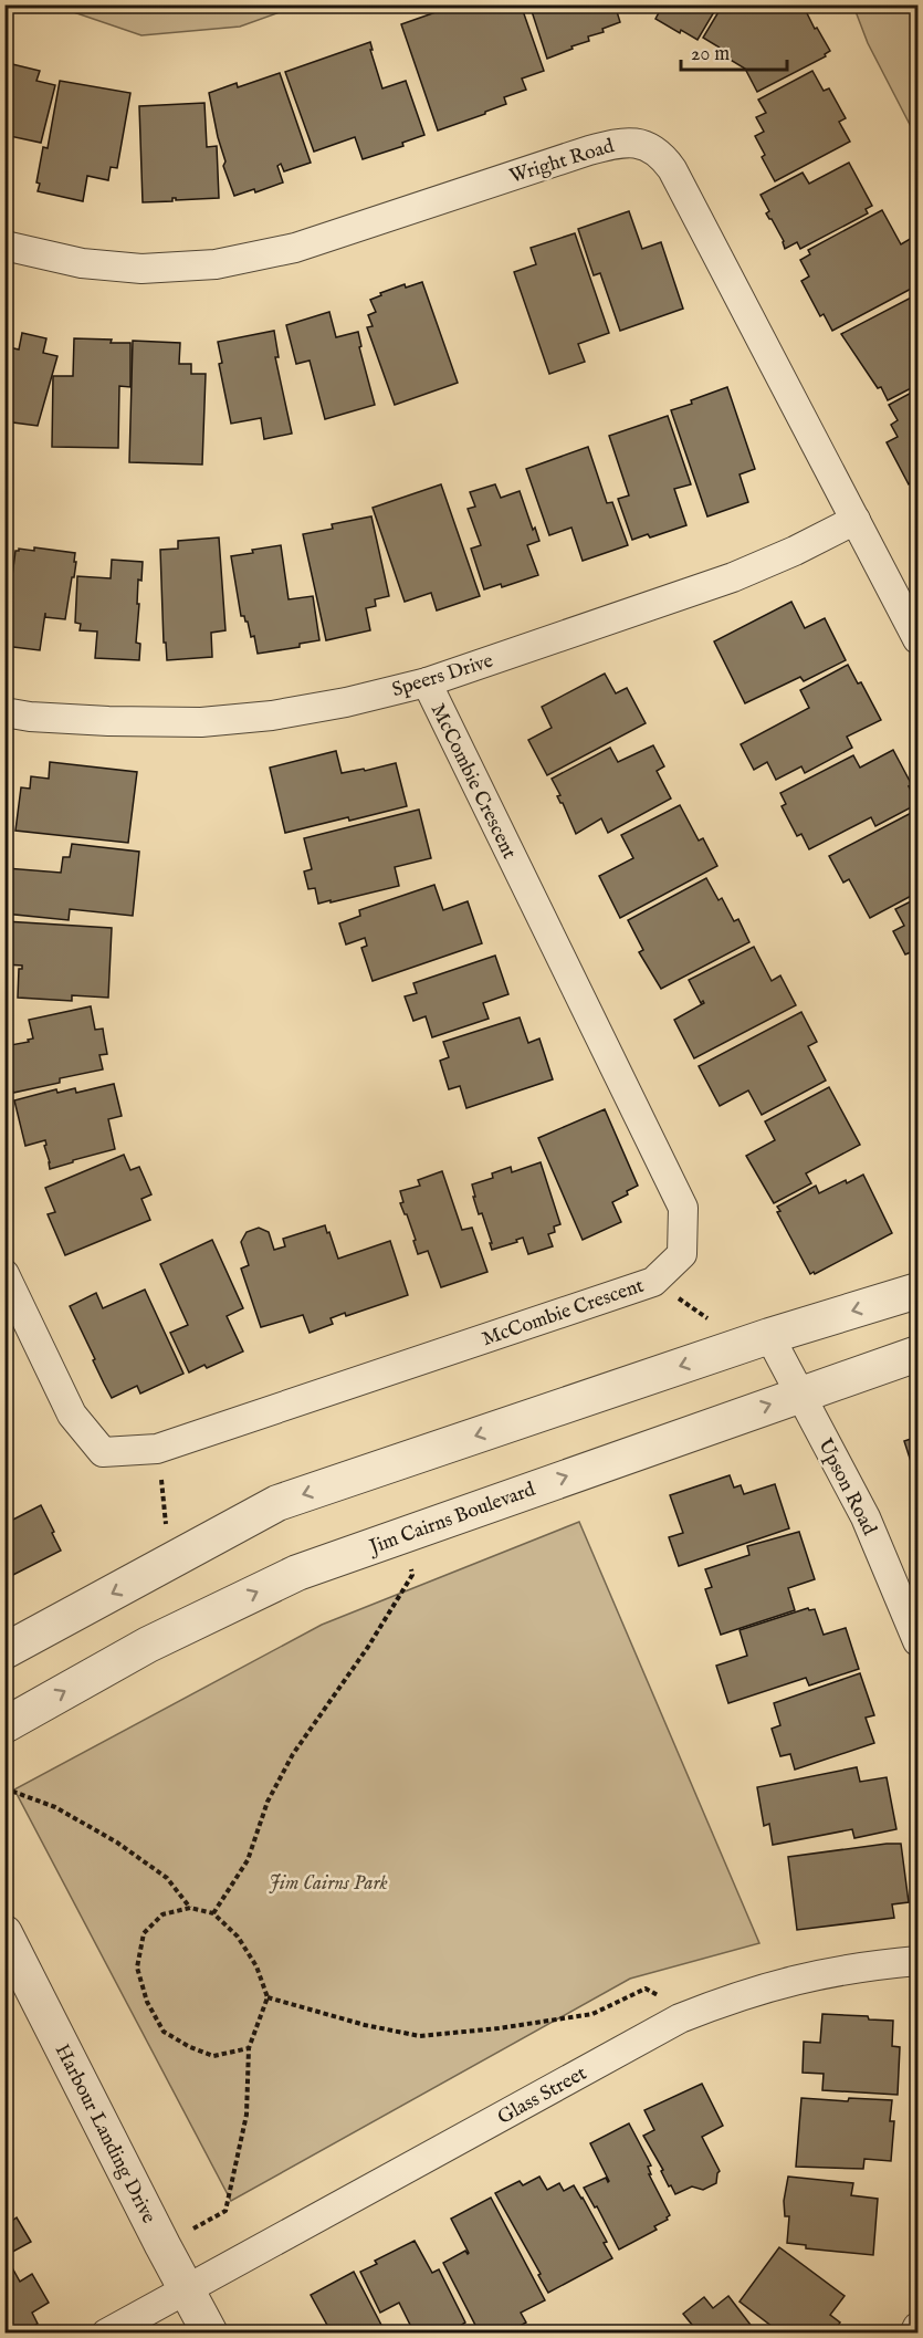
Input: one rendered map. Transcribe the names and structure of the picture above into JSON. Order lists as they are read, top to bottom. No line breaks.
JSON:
{"streets":{"street":["Wright Road","Speers Drive","McCombie Crescent","Upson Road","Jim Cairns Boulevard","Glass Street","Harbour Landing Drive"]},"crossings":[["Wright Road","Speers Drive"],["Speers Drive","McCombie Crescent"],["Upson Road","Jim Cairns Boulevard"],["Glass Street","Harbour Landing Drive"]],"parks":["Jim Cairns Park"],"scale_bar":"20 m"}
